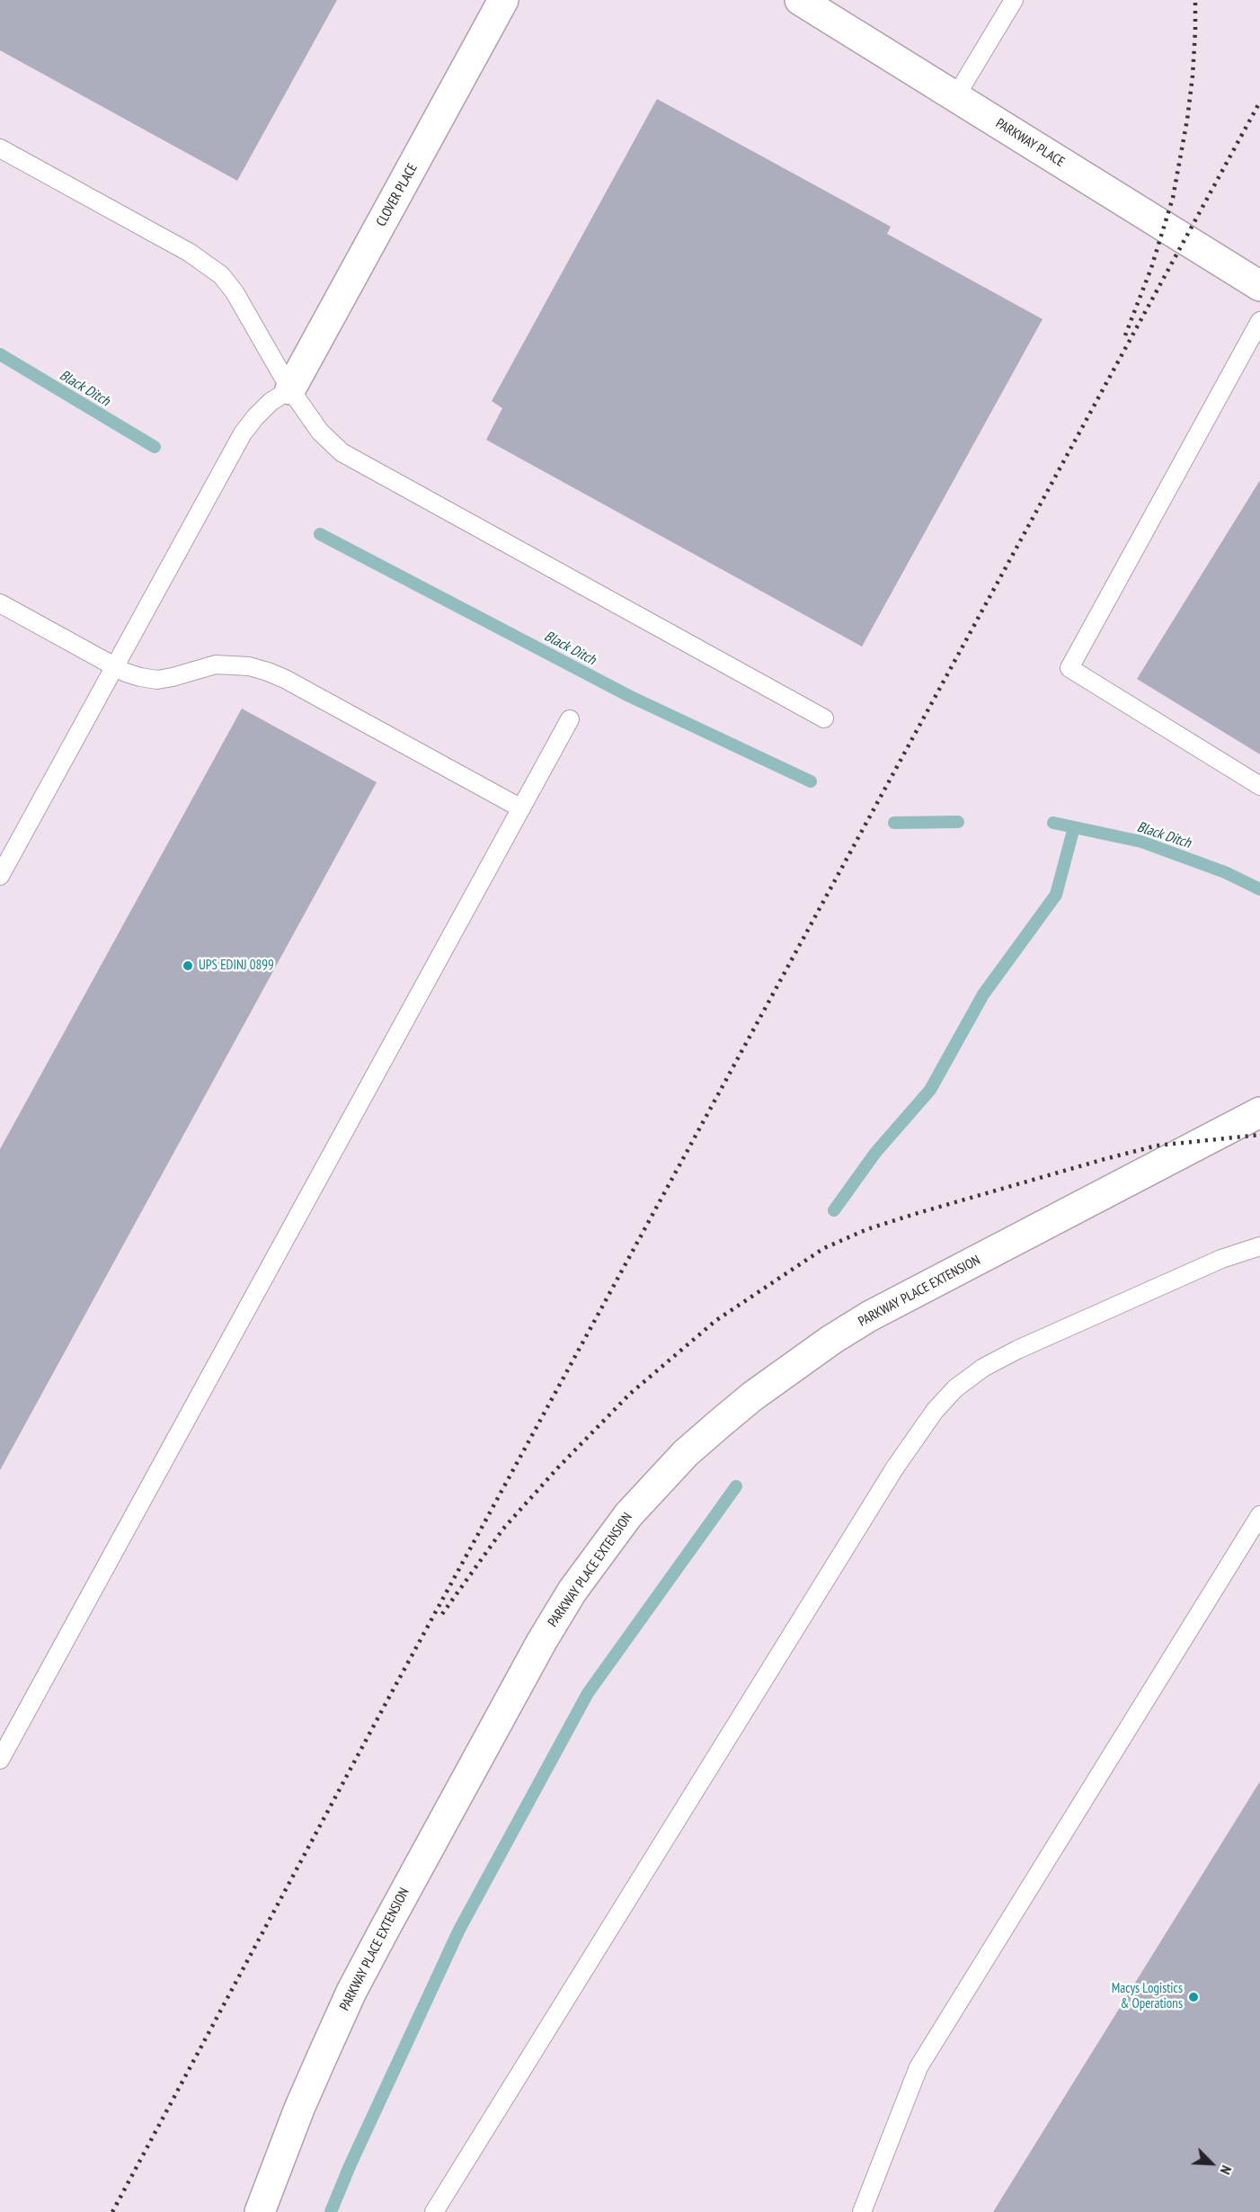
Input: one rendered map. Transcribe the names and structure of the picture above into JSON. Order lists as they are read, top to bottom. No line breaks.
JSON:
{"streets":{"main road":["PARKWAY PLACE","CLOVER PLACE","PARKWAY PLACE EXTENSION"]},"water":["Black Ditch"],"places":["UPS EDINJ 0899","Macys Logistics & Operations"],"north":"bottom right"}
